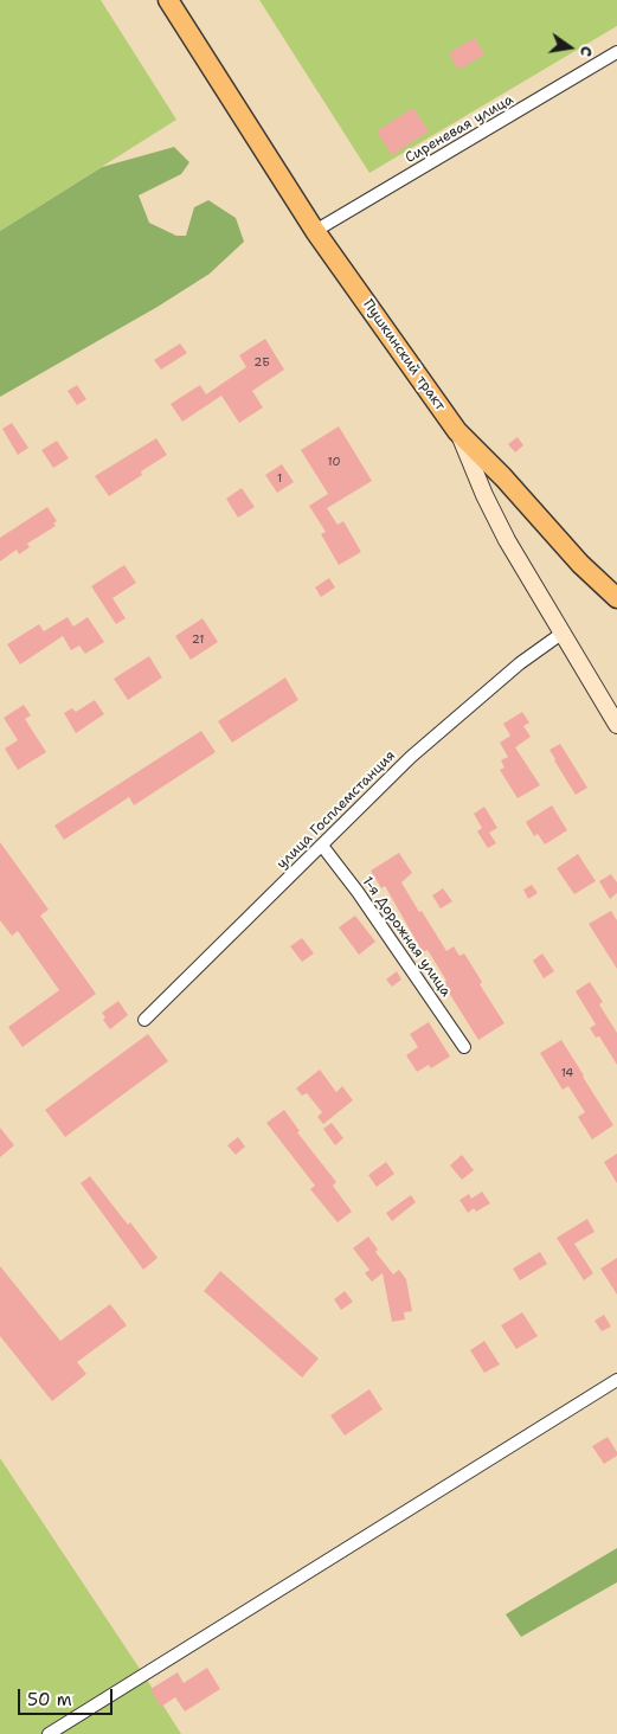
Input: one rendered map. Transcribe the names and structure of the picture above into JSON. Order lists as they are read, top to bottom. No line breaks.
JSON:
{"streets":{"main road":["Пушкинский тракт"],"street":["Сиреневая улица","улица Госплемстанция","1-я Дорожная улица"]},"crossings":[["Сиреневая улица","Пушкинский тракт"],["Пушкинский тракт","улица Госплемстанция"],["улица Госплемстанция","1-я Дорожная улица"]],"house_numbers":["2Б","10","1","21","14"],"scale_bar":"50 m","north":"right"}
